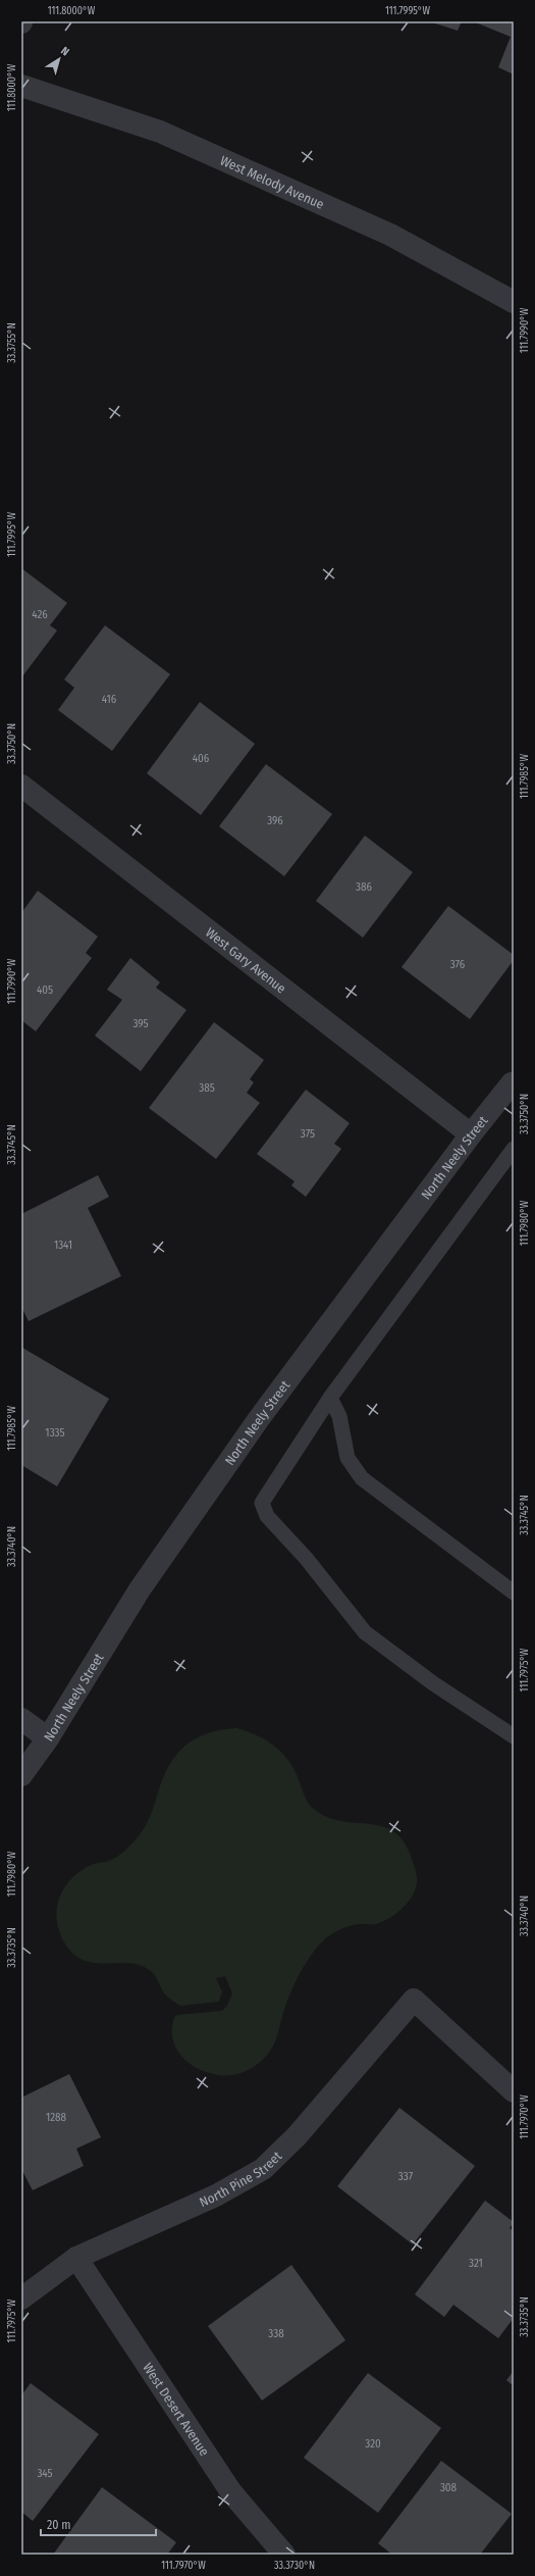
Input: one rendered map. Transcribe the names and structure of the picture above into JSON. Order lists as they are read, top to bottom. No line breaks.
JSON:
{"streets":{"street":["West Melody Avenue","West Gary Avenue","North Neely Street","North Pine Street","West Desert Avenue"]},"crossings":[["West Gary Avenue","North Neely Street"],["North Pine Street","West Desert Avenue"]],"house_numbers":["426","416","406","396","386","376","405","395","385","375","1341","1335","1288","337","321","338","320","345","308"],"scale_bar":"20 m","north":"top right","coordinates":["111.8000°W","111.7995°W","111.7990°W","33.3755°N","33.3750°N","111.7985°W","33.3745°N","111.7980°W","33.3740°N","111.7975°W","33.3735°N","111.7970°W","33.3730°N"]}
